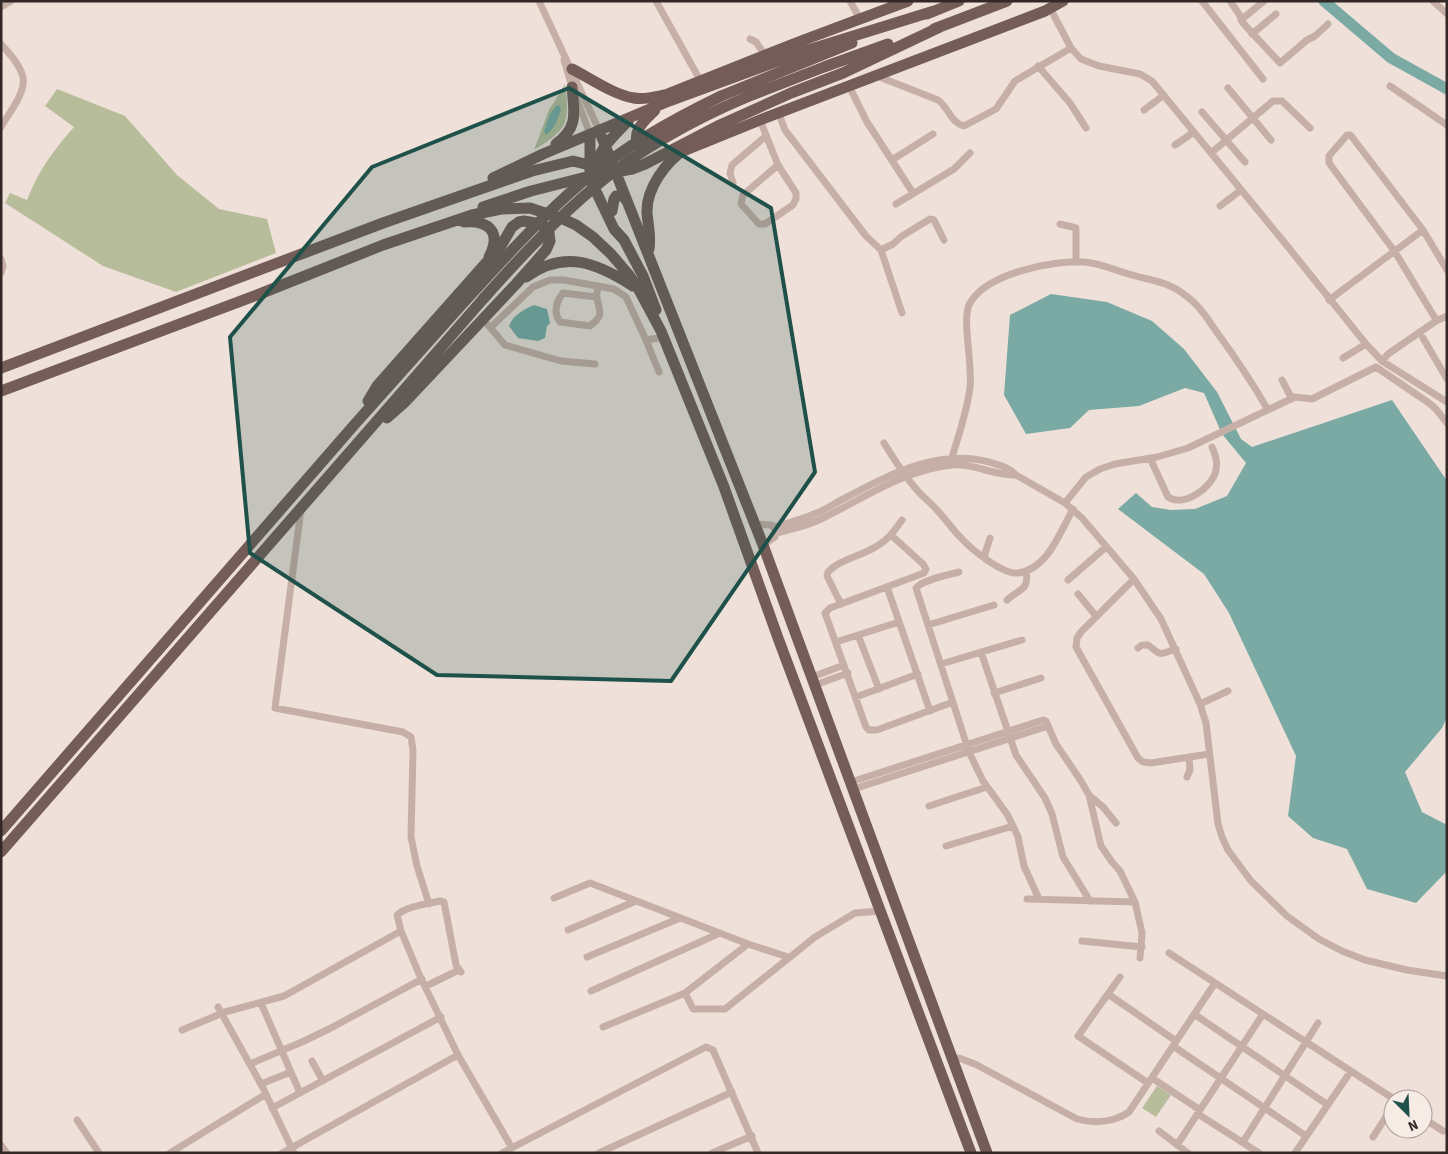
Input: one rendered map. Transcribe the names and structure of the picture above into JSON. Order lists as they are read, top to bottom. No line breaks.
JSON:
{"north":"bottom right"}
